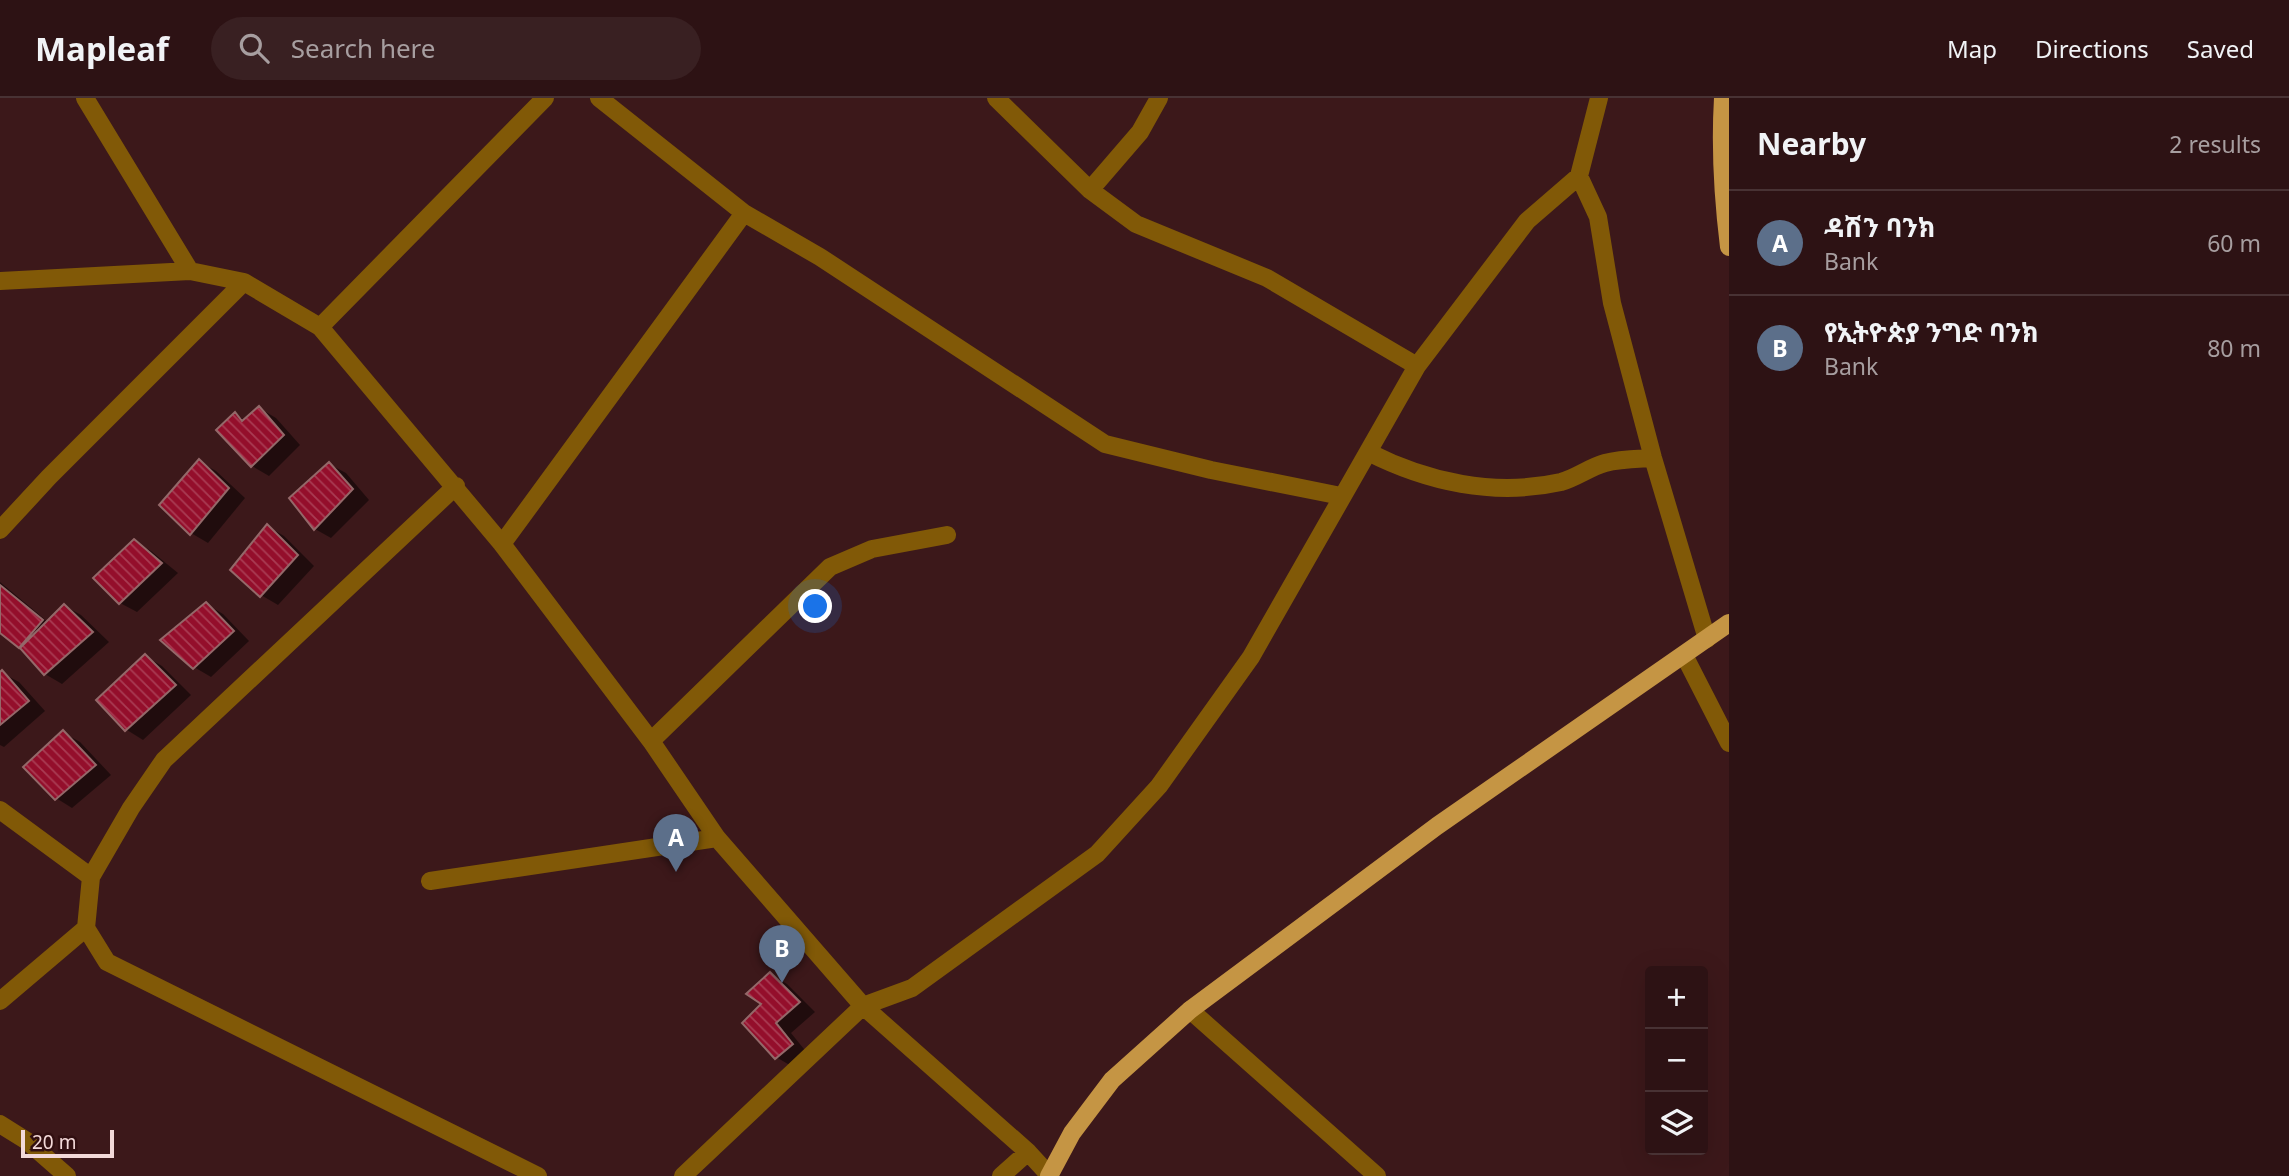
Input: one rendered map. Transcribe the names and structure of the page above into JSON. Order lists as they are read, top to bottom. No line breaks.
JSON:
{"scale_bar":"20 m","page":{"header":"Mapleaf","search":"Search here","nav":["Map","Directions","Saved"],"heading":["Nearby","2 results"],"list":[{"mark":"A","name":"ዳሽን ባንክ","note":"Bank","value":"60 m"},{"mark":"B","name":"የኢትዮጵያ ንግድ ባንክ","note":"Bank","value":"80 m"}],"pins":["A","B"],"map_buttons":["+","−"],"scale":"20 m"}}
